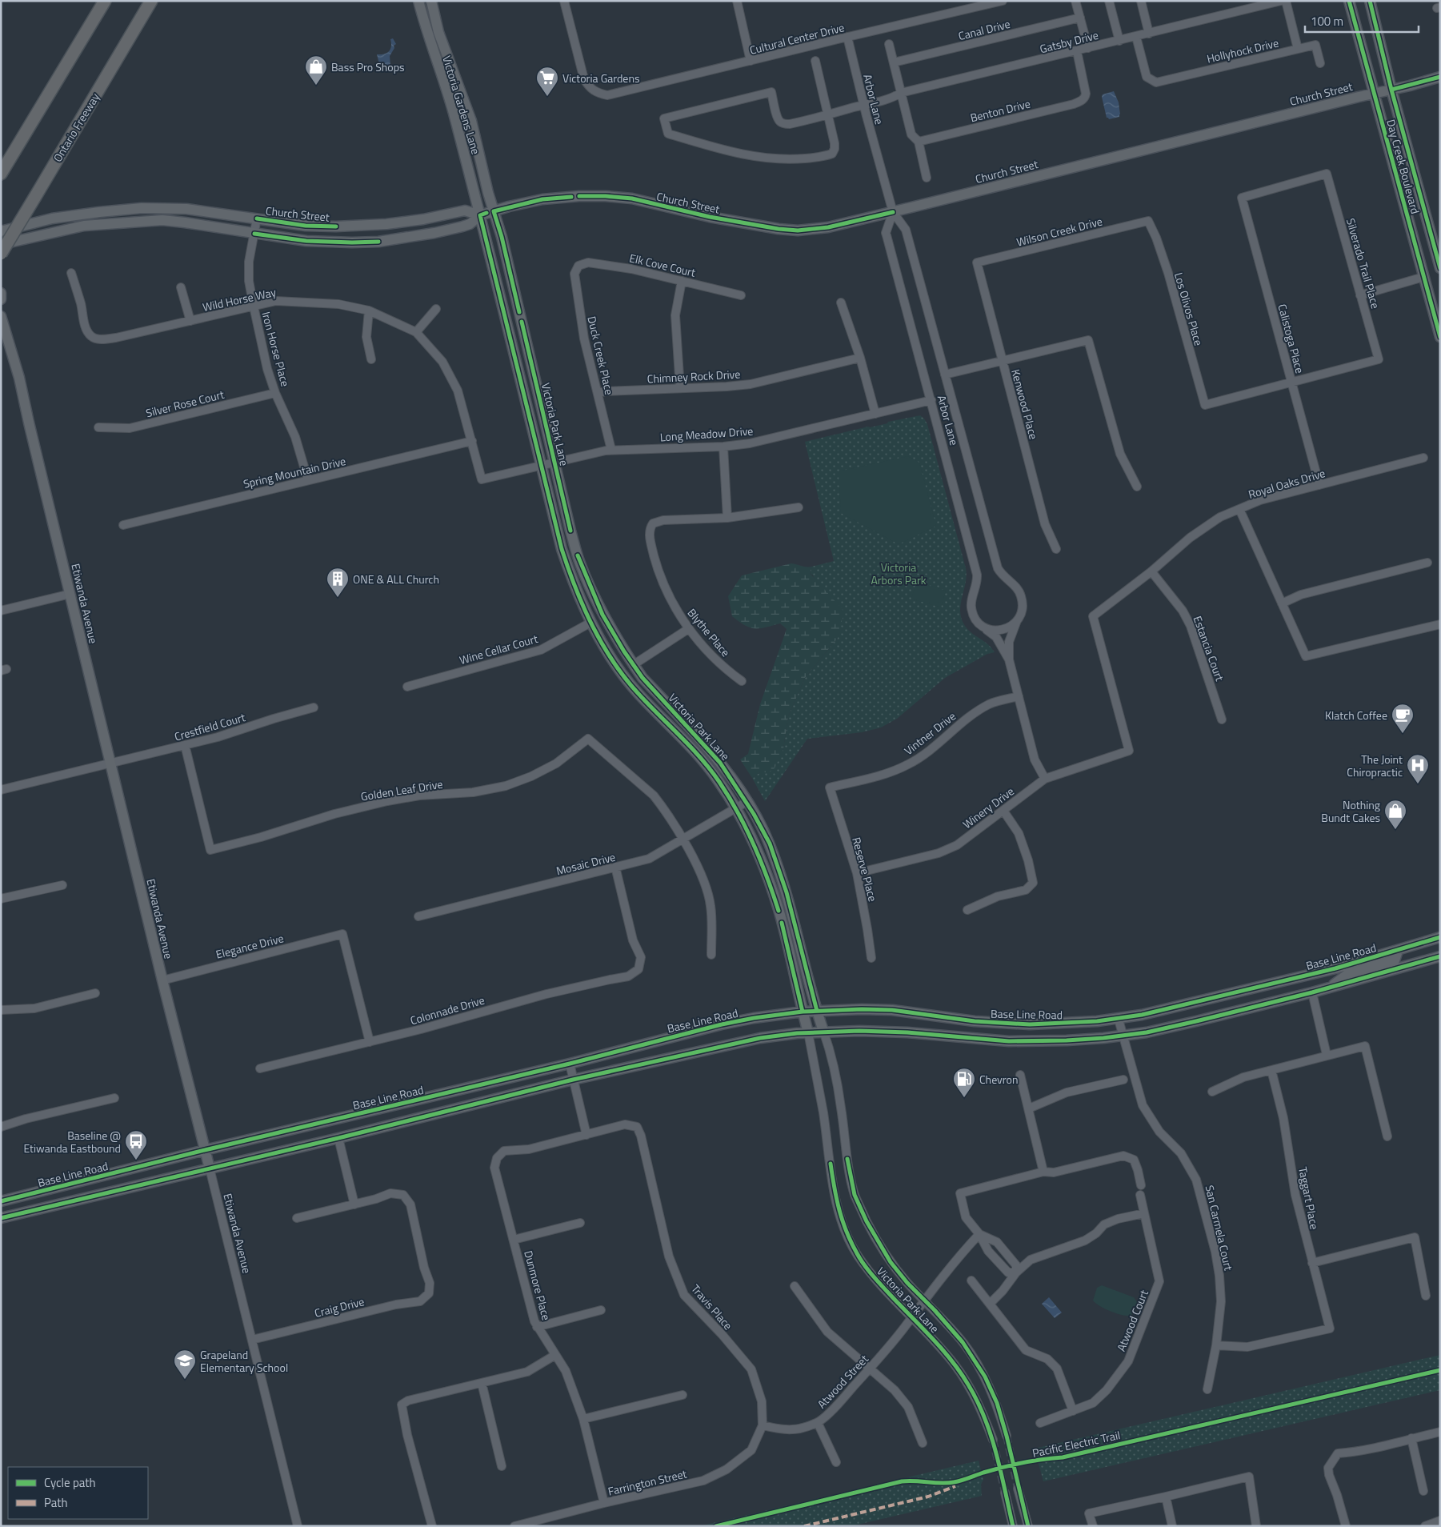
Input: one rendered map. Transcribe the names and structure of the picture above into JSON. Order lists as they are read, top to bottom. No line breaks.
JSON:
{"streets":{"highway":["Ontario Freeway"],"main road":["Church Street","Victoria Gardens Lane","Day Creek Boulevard","Victoria Park Lane","Etiwanda Avenue","Base Line Road"],"street":["Canal Drive","Cultural Center Drive","Gatsby Drive","Hollyhock Drive","Arbor Lane","Benton Drive","Wilson Creek Drive","Silverado Trail Place","Elk Cove Court","Wild Horse Way","Los Olivos Place","Calistoga Place","Iron Horse Place","Duck Creek Place","Chimney Rock Drive","Silver Rose Court","Kenwood Place","Long Meadow Drive","Spring Mountain Drive","Royal Oaks Drive","Blythe Place","Estancia Court","Wine Cellar Court","Crestfield Court","Vintner Drive","Golden Leaf Drive","Winery Drive","Mosaic Drive","Reserve Place","Elegance Drive","Colonnade Drive","Taggart Place","San Carmela Court","Dunmore Place","Craig Drive","Travis Place","Atwood Court","Atwood Street","Farrington Street"],"cycle path":["Pacific Electric Trail"]},"crossings":[["Cultural Center Drive","Arbor Lane"],["Gatsby Drive","Hollyhock Drive"],["Gatsby Drive","Arbor Lane"],["Gatsby Drive","Benton Drive"],["Church Street","Arbor Lane"],["Church Street","Victoria Gardens Lane"],["Church Street","Day Creek Boulevard"],["Church Street","Iron Horse Place"],["Church Street","Victoria Park Lane"],["Arbor Lane","Long Meadow Drive"],["Arbor Lane","Vintner Drive"],["Arbor Lane","Winery Drive"],["Victoria Gardens Lane","Victoria Park Lane"],["Wilson Creek Drive","Los Olivos Place"],["Wilson Creek Drive","Kenwood Place"],["Silverado Trail Place","Los Olivos Place"],["Silverado Trail Place","Calistoga Place"],["Elk Cove Court","Duck Creek Place"],["Wild Horse Way","Iron Horse Place"],["Wild Horse Way","Long Meadow Drive"],["Wild Horse Way","Spring Mountain Drive"],["Los Olivos Place","Calistoga Place"],["Calistoga Place","Royal Oaks Drive"],["Iron Horse Place","Silver Rose Court"],["Iron Horse Place","Spring Mountain Drive"],["Duck Creek Place","Chimney Rock Drive"],["Duck Creek Place","Long Meadow Drive"],["Victoria Park Lane","Long Meadow Drive"],["Victoria Park Lane","Wine Cellar Court"],["Victoria Park Lane","Mosaic Drive"],["Victoria Park Lane","Base Line Road"],["Victoria Park Lane","Atwood Street"],["Royal Oaks Drive","Estancia Court"],["Royal Oaks Drive","Winery Drive"],["Etiwanda Avenue","Crestfield Court"],["Etiwanda Avenue","Elegance Drive"],["Etiwanda Avenue","Base Line Road"],["Etiwanda Avenue","Craig Drive"],["Crestfield Court","Golden Leaf Drive"],["Vintner Drive","Reserve Place"],["Golden Leaf Drive","Mosaic Drive"],["Winery Drive","Reserve Place"],["Mosaic Drive","Colonnade Drive"],["Elegance Drive","Colonnade Drive"],["Base Line Road","San Carmela Court"],["Taggart Place","San Carmela Court"],["Dunmore Place","Travis Place"],["Dunmore Place","Farrington Street"],["Travis Place","Atwood Street"],["Travis Place","Farrington Street"],["Atwood Street","Farrington Street"]],"parks":["Victoria Arbors Park"],"places":{"shop":["Bass Pro Shops","Nothing Bundt Cakes"],"supermarket":["Victoria Gardens"],"building":["ONE & ALL Church"],"cafe":["Klatch Coffee"],"hospital":["The Joint Chiropractic"],"fuel station":["Chevron"],"bus stop":["Baseline @ Etiwanda Eastbound"],"school or university":["Grapeland Elementary School"]},"legend":["Cycle path","Path"],"scale_bar":"100 m"}
